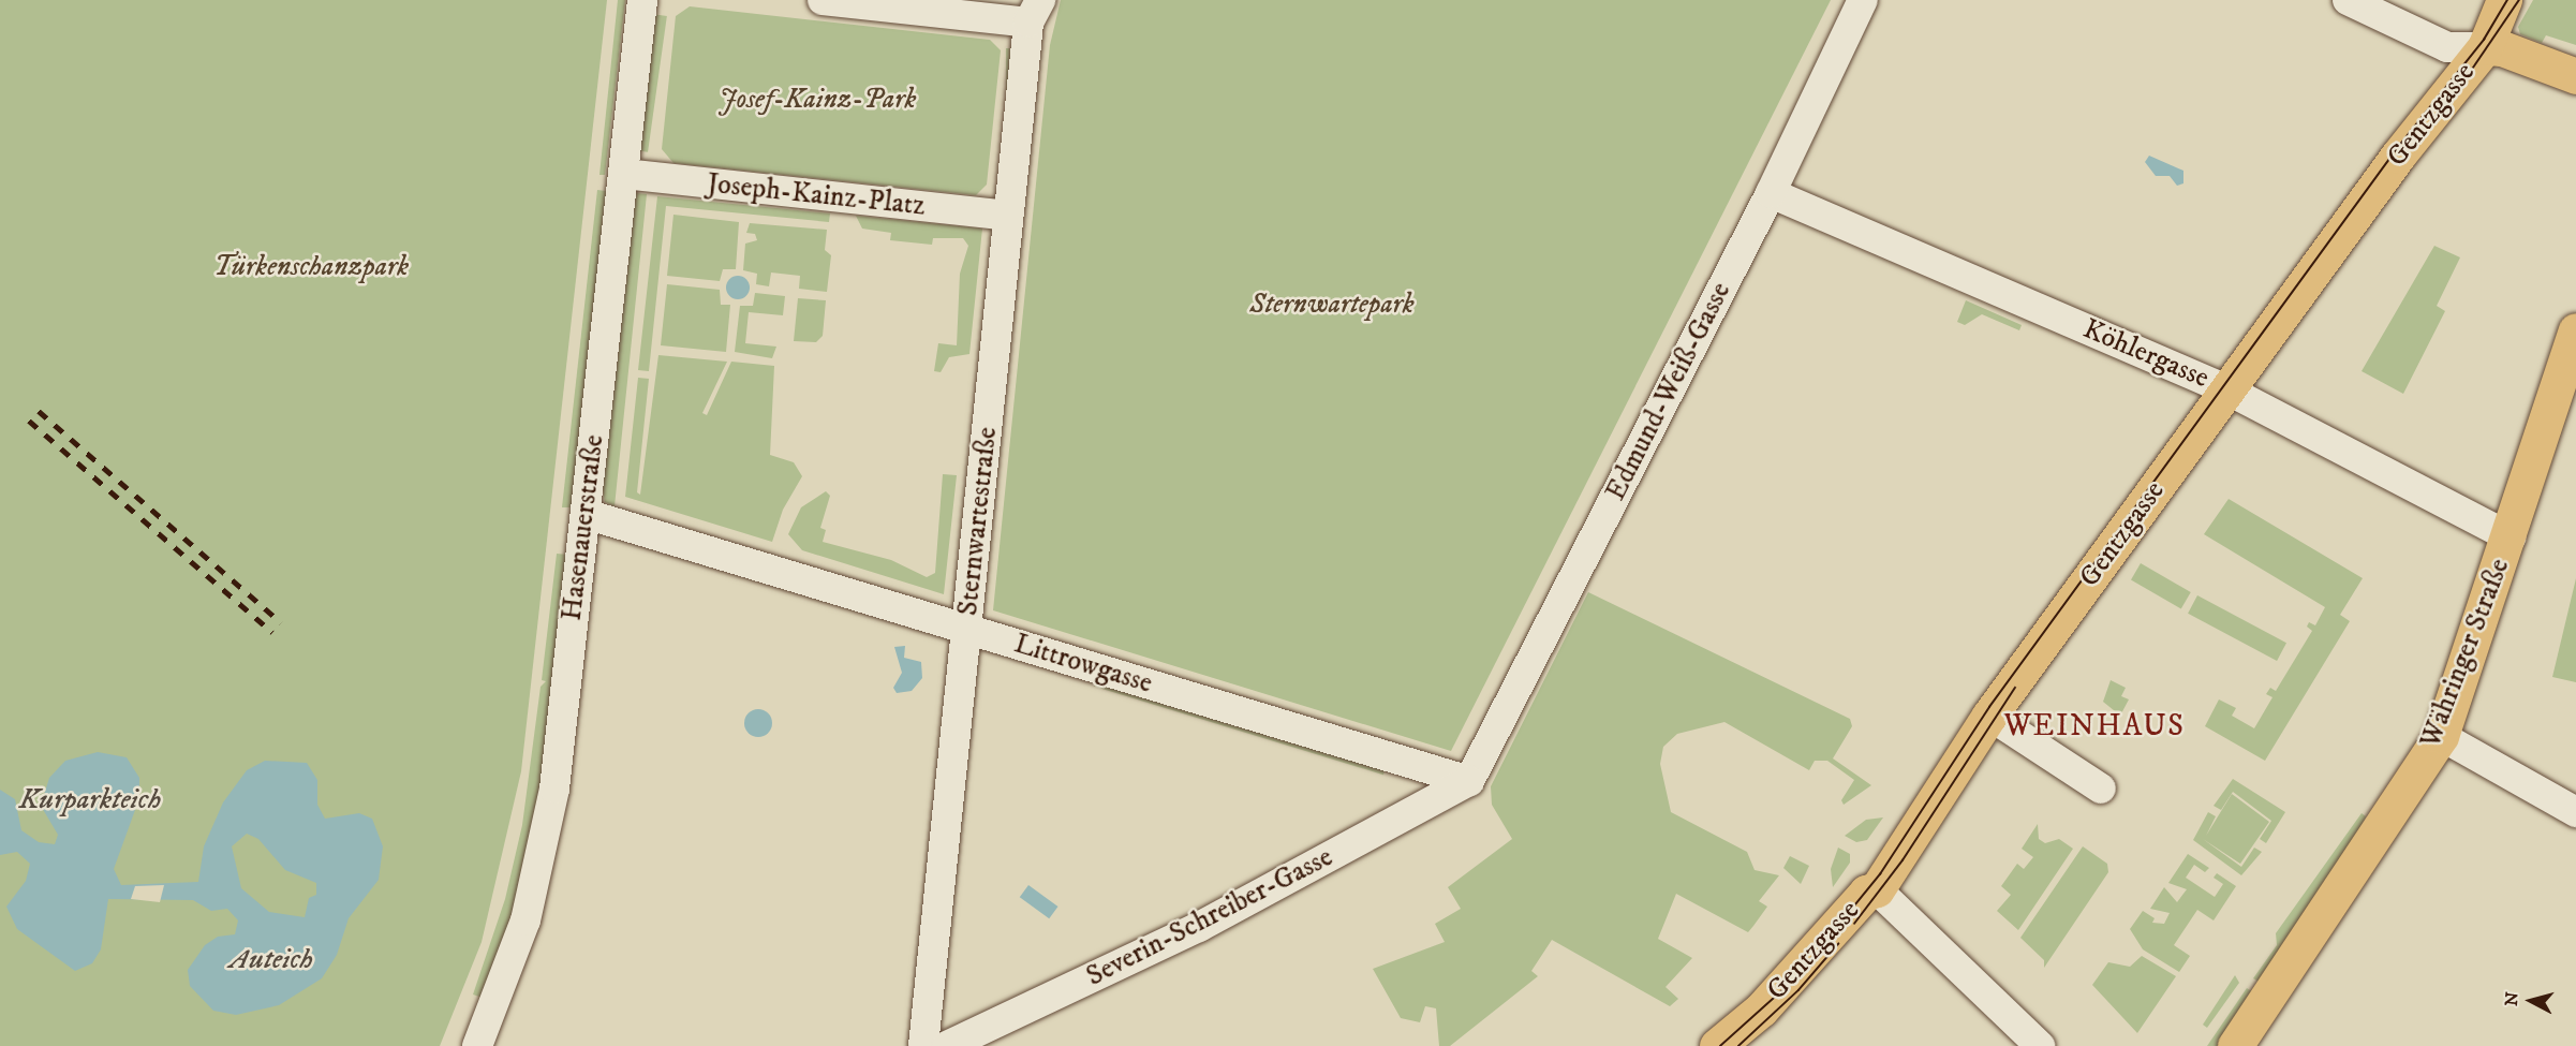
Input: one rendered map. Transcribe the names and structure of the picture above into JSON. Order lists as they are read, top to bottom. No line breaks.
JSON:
{"streets":{"main road":["Gentzgasse","Währinger Straße"],"street":["Joseph-Kainz-Platz","Köhlergasse","Edmund-Weiß-Gasse","Sternwartestraße","Hasenauerstraße","Littrowgasse","Severin-Schreiber-Gasse"]},"crossings":[["Gentzgasse","Köhlergasse"],["Joseph-Kainz-Platz","Sternwartestraße"],["Joseph-Kainz-Platz","Hasenauerstraße"],["Köhlergasse","Edmund-Weiß-Gasse"],["Köhlergasse","Währinger Straße"],["Edmund-Weiß-Gasse","Littrowgasse"],["Edmund-Weiß-Gasse","Severin-Schreiber-Gasse"],["Sternwartestraße","Littrowgasse"],["Hasenauerstraße","Littrowgasse"],["Littrowgasse","Severin-Schreiber-Gasse"]],"districts":["WEINHAUS"],"water":["Kurparkteich","Auteich"],"parks":["Josef-Kainz-Park","Türkenschanzpark","Sternwartepark"],"north":"left"}
